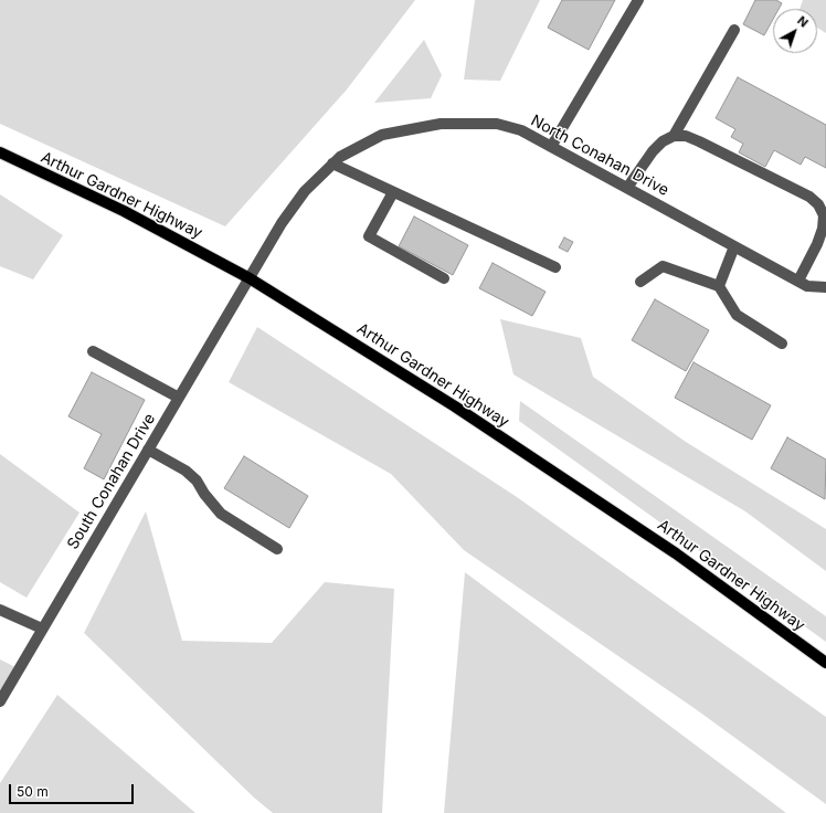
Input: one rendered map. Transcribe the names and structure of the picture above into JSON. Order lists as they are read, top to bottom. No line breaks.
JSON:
{"streets":{"main road":["Arthur Gardner Highway"],"street":["North Conahan Drive","South Conahan Drive"]},"crossings":[["North Conahan Drive","Arthur Gardner Highway"],["North Conahan Drive","South Conahan Drive"],["Arthur Gardner Highway","South Conahan Drive"]],"scale_bar":"50 m","north":"top right"}
